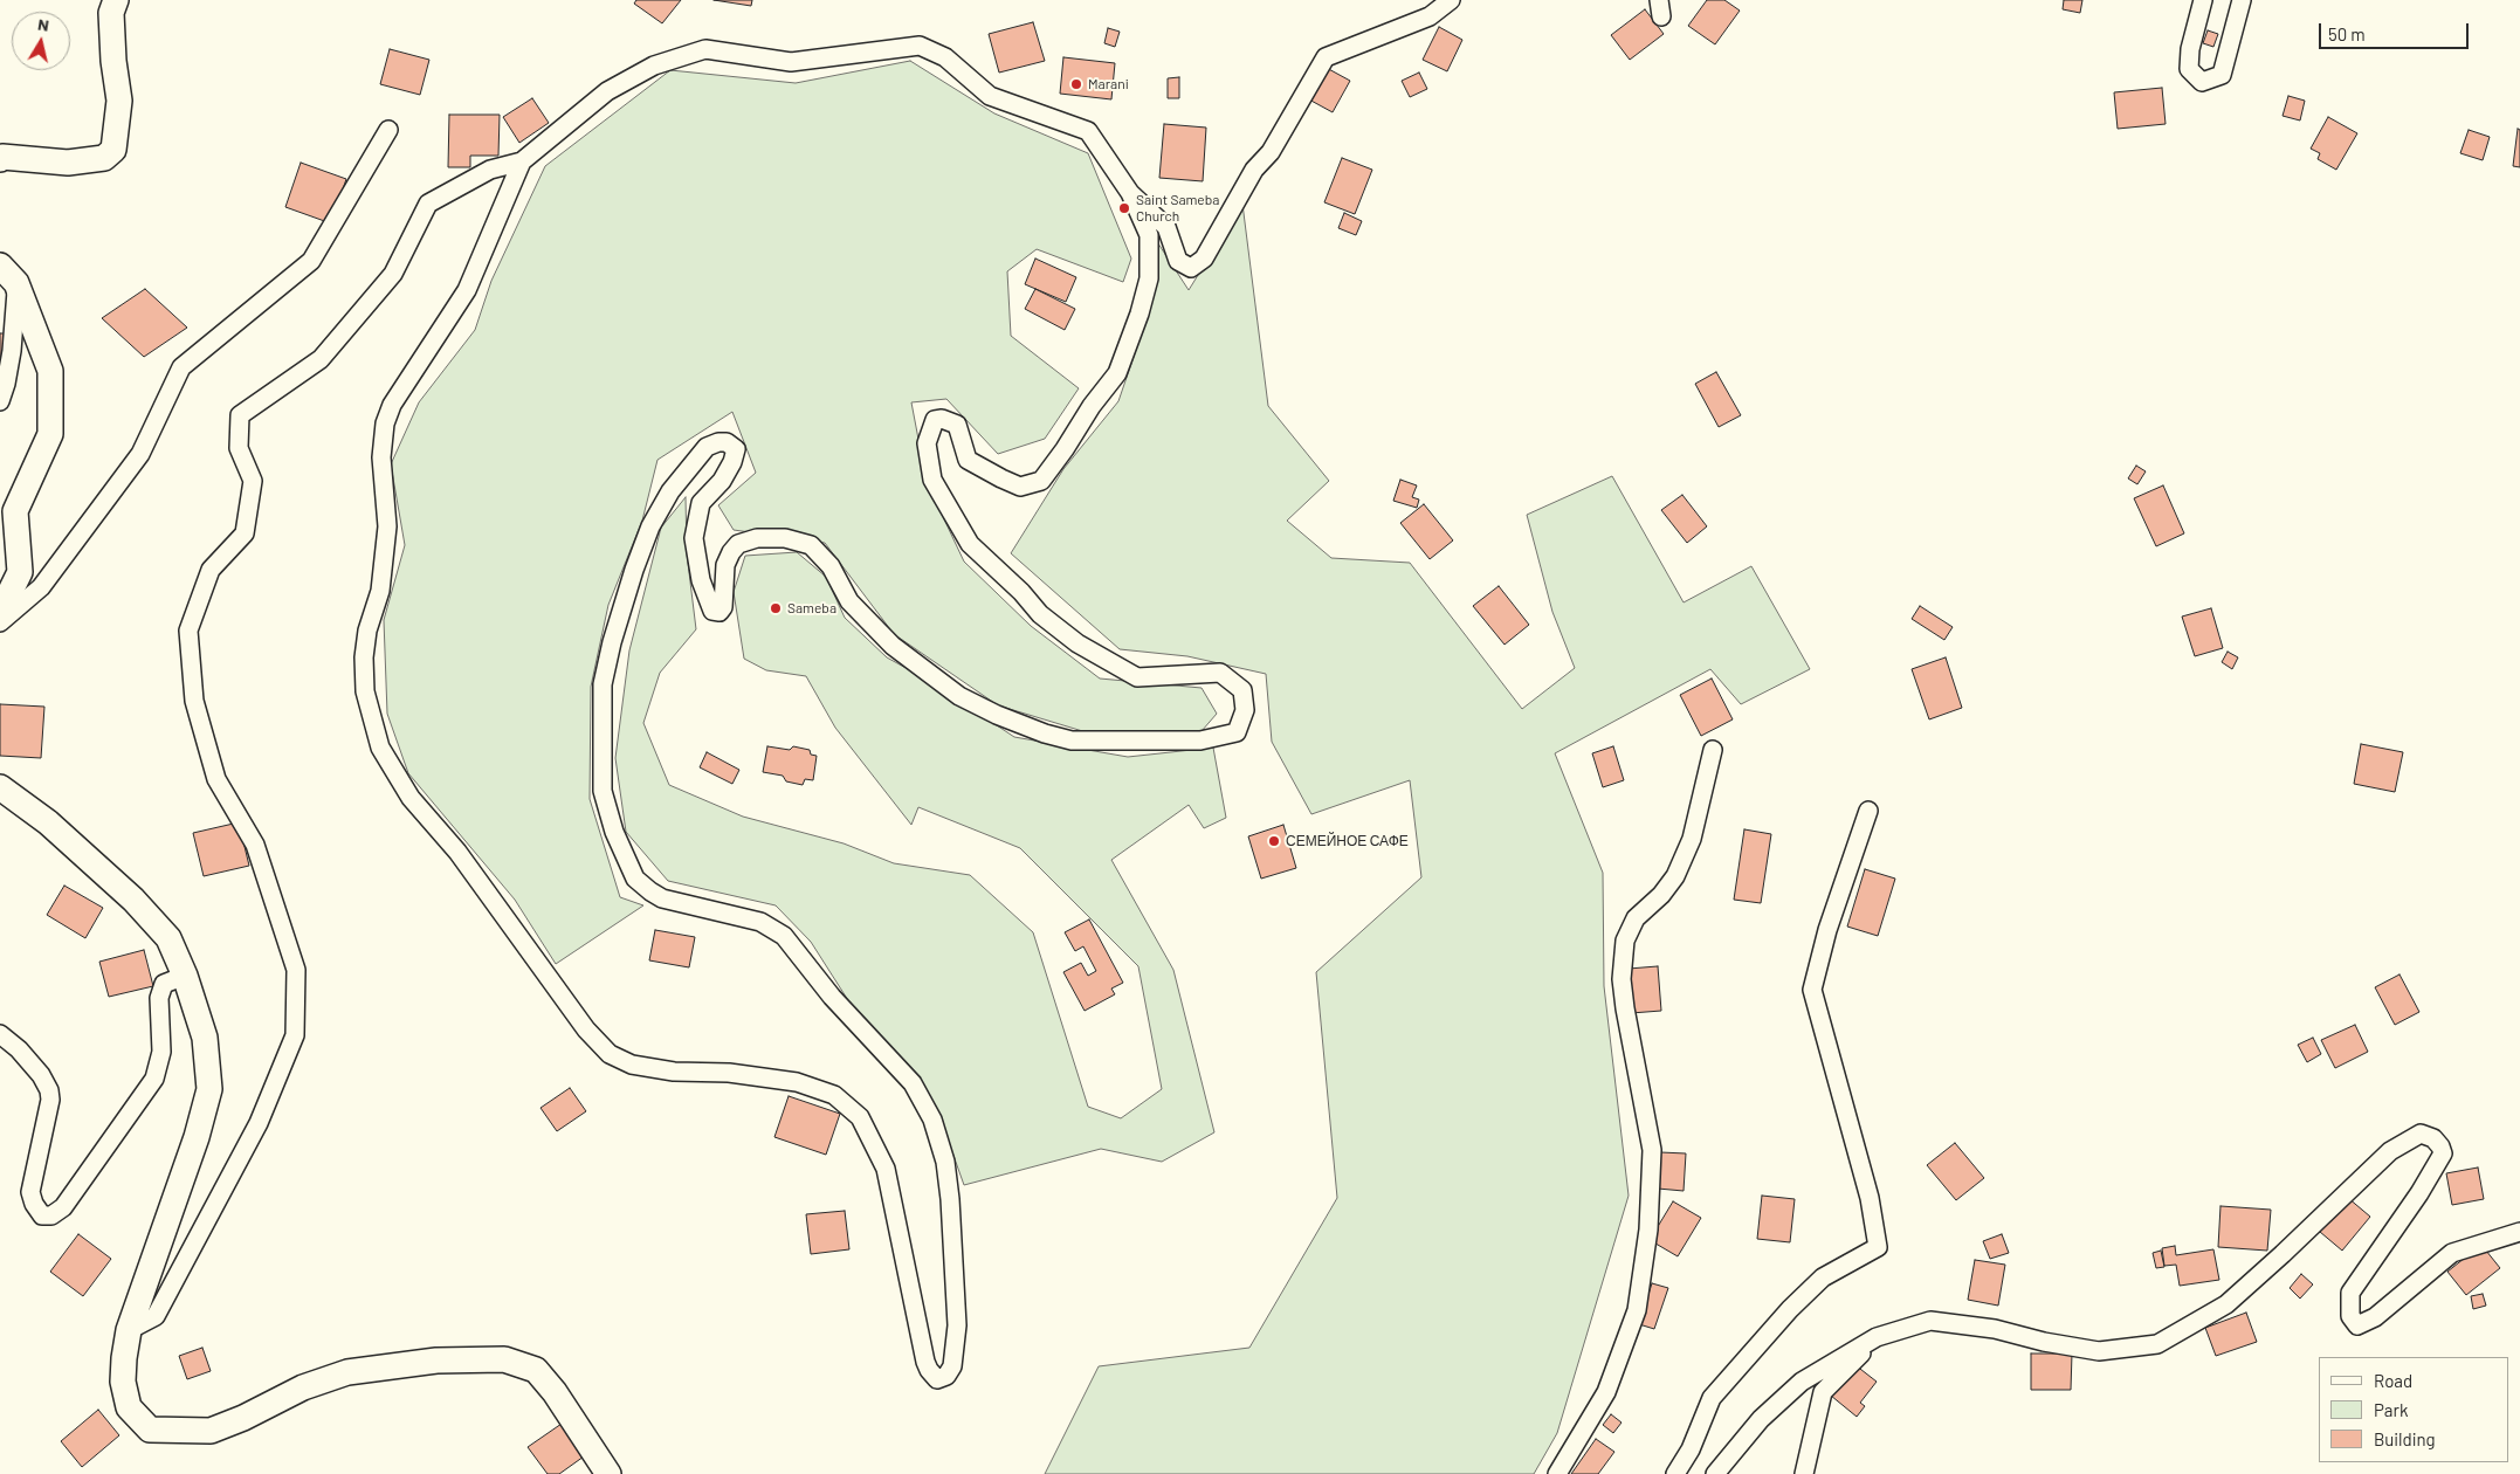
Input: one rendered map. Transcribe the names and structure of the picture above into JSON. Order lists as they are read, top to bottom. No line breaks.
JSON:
{"places":["Marani","Saint Sameba Church","Sameba","СЕМЕЙНОЕ САФЕ"],"legend":["Road","Park","Building"],"scale_bar":"50 m","north":"top"}
